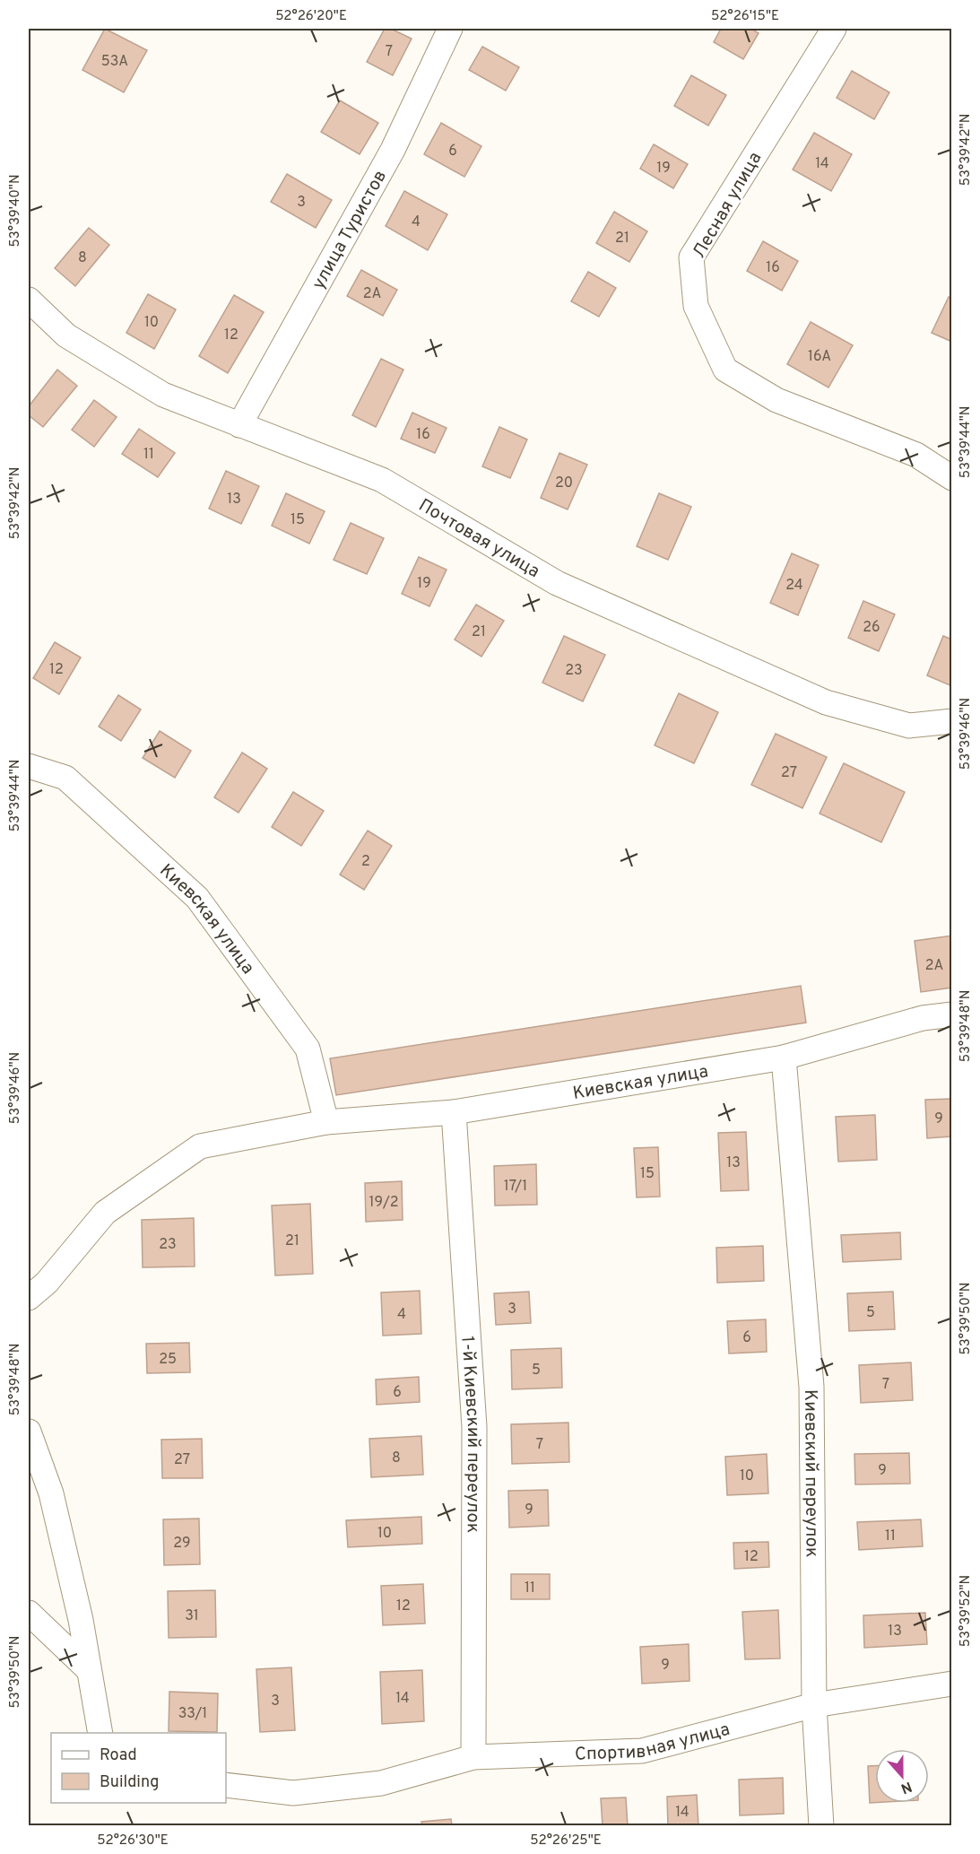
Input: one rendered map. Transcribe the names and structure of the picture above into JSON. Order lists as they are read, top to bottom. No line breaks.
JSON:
{"streets":{"street":["Лесная улица","улица Туристов","Почтовая улица","Киевская улица","1-й Киевский переулок","Киевский переулок","Спортивная улица"]},"crossings":[["улица Туристов","Почтовая улица"],["Киевская улица","1-й Киевский переулок"],["Киевская улица","Киевский переулок"],["1-й Киевский переулок","Спортивная улица"],["Киевский переулок","Спортивная улица"]],"house_numbers":["7","53А","6","14","19","3","4","21","8","16","2А","10","12","16А","16","11","20","13","15","19","24","26","21","12","23","27","2","2А","9","13","15","17/1","19/2","21","23","3","5","4","6","25","5","7","6","7","8","27","9","10","9","10","11","29","12","11","12","31","13","9","14","3","33/1","14"],"legend":["Road","Building"],"north":"bottom","coordinates":["52°26'20\"E","52°26'15\"E","53°39'42\"N","53°39'40\"N","53°39'44\"N","53°39'46\"N","53°39'48\"N","53°39'50\"N","53°39'52\"N","52°26'30\"E","52°26'25\"E"]}
